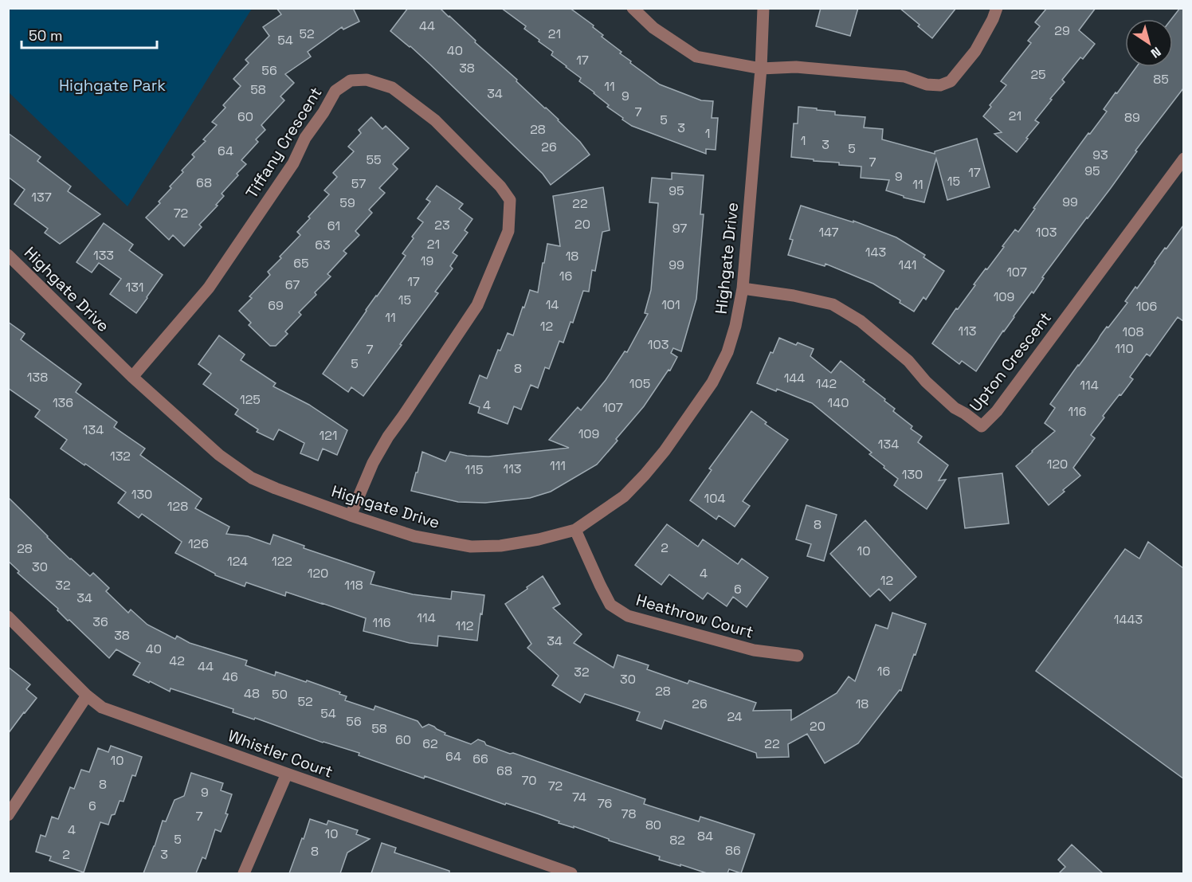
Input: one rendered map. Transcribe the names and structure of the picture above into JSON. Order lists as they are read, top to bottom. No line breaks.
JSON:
{"streets":{"street":["Tiffany Crescent","Highgate Drive","Upton Crescent","Heathrow Court","Whistler Court"]},"crossings":[["Tiffany Crescent","Highgate Drive"],["Highgate Drive","Upton Crescent"],["Highgate Drive","Heathrow Court"]],"parks":["Highgate Park"],"house_numbers":["44","29","52","21","54","40","17","38","56","25","85","11","58","34","9","7","21","60","89","5","3","28","1","1","3","26","5","64","93","55","7","95","17","9","15","68","57","11","95","137","99","59","22","72","20","23","61","97","147","103","21","63","143","133","18","19","65","99","141","107","16","17","67","131","109","15","14","101","69","106","11","12","113","108","103","110","7","5","8","138","144","105","142","114","125","136","140","4","107","116","134","109","121","134","132","120","111","113","115","130","130","104","128","8","126","2","28","10","124","122","30","120","4","12","32","118","6","34","114","1443","36","116","112","38","34","40","42","44","16","32","46","30","28","48","50","52","26","18","54","24","56","20","58","60","62","22","64","66","10","68","70","8","72","9","74","76","6","78","7","80","4","10","84","5","82","86","8","2","3"],"scale_bar":"50 m","north":"bottom right"}
